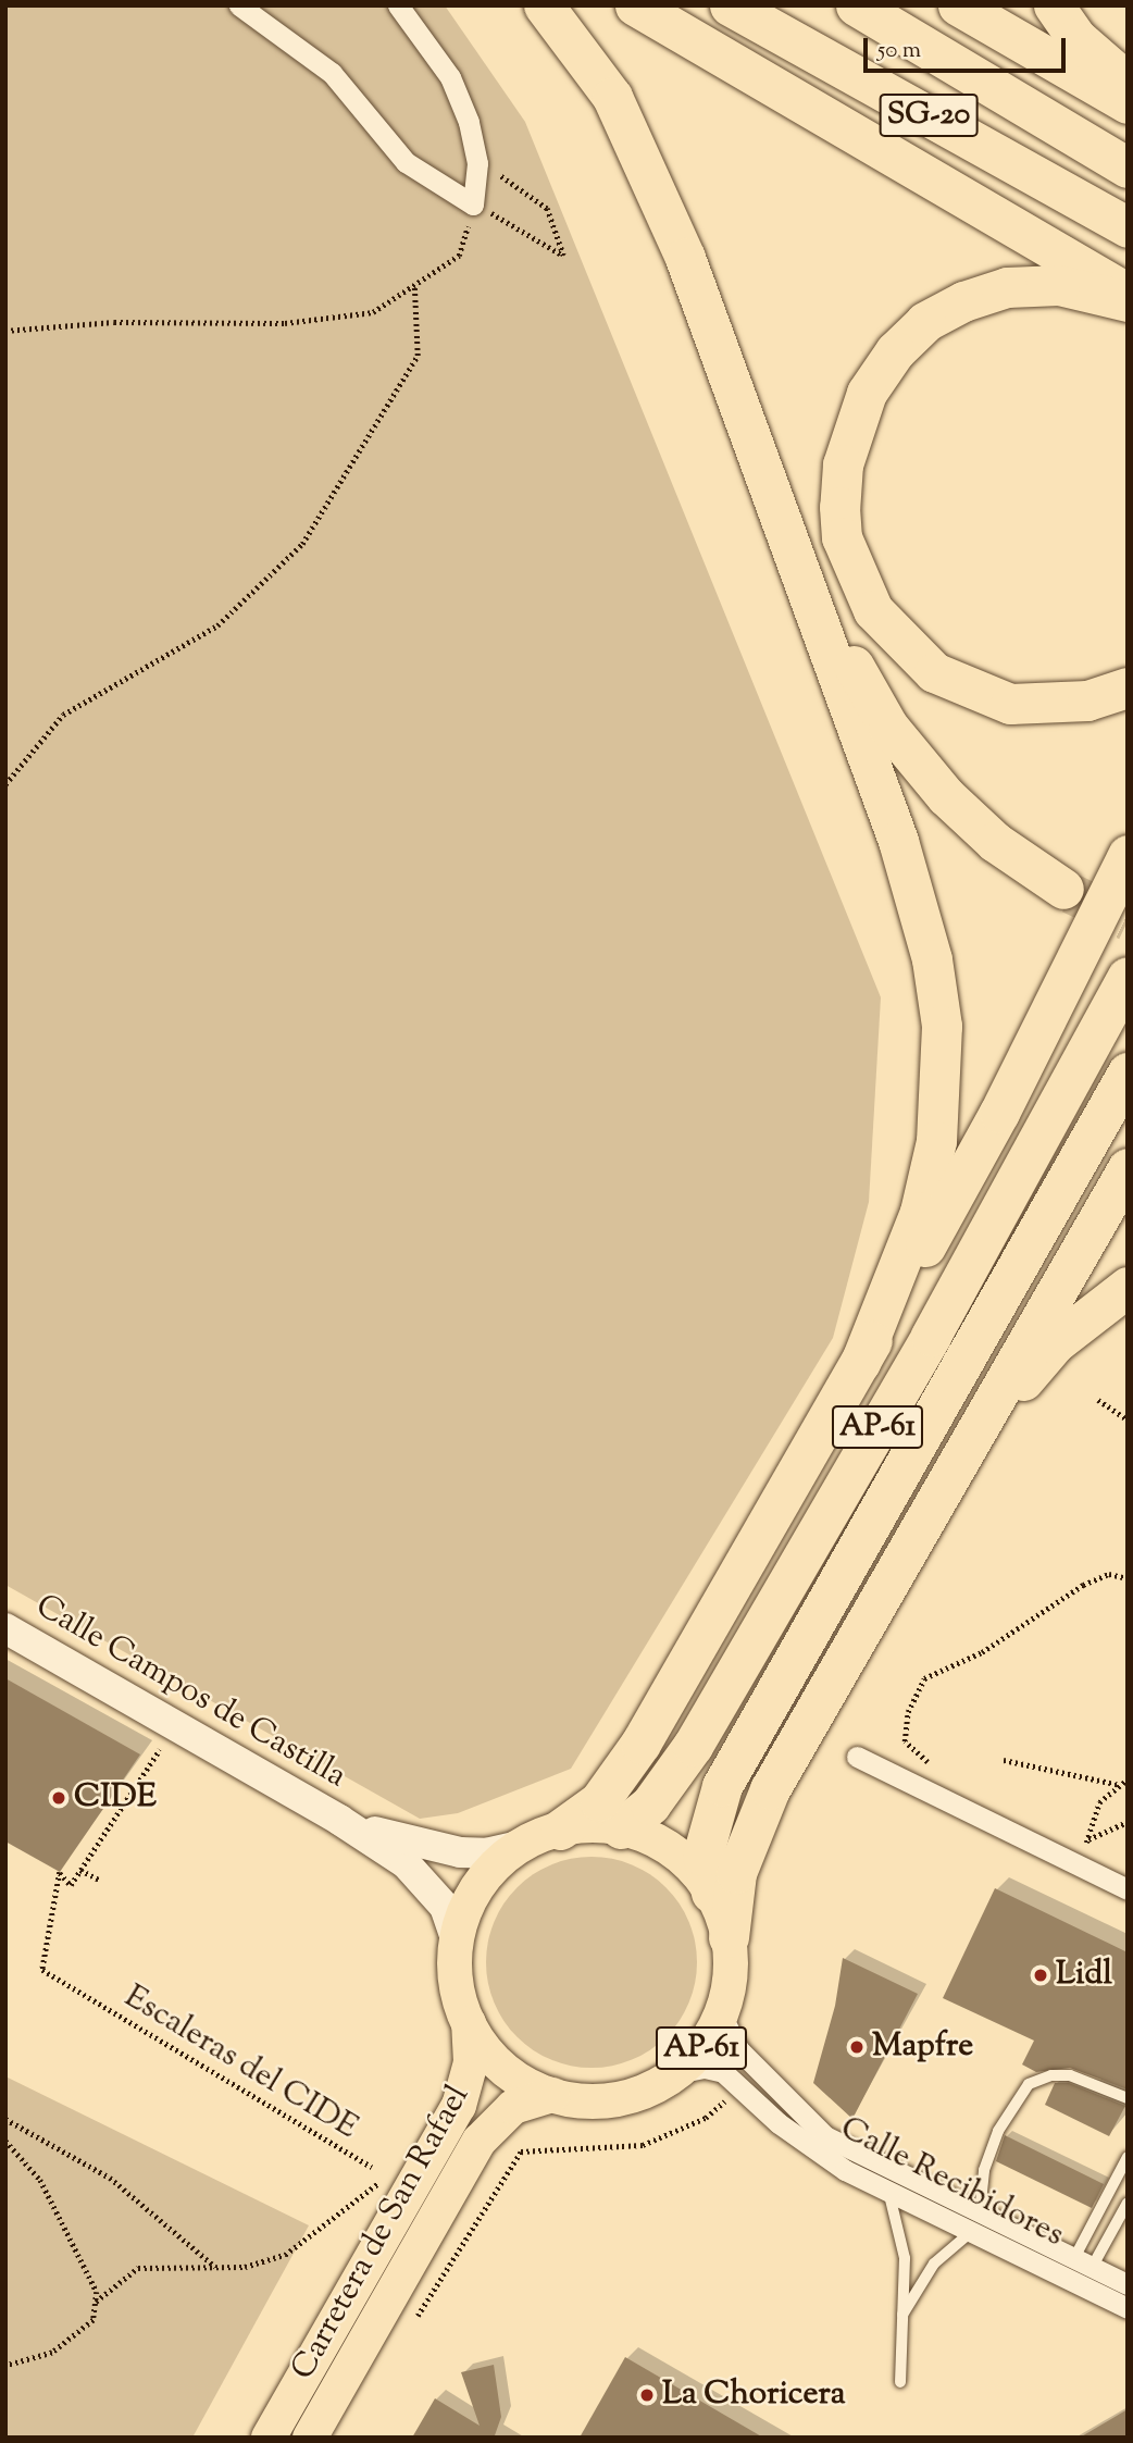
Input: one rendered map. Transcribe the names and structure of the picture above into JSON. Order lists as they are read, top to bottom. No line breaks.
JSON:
{"streets":{"highway":["SG-20","AP-61"],"main road":["Calle Campos de Castilla","Carretera de San Rafael"],"street":["Calle Recibidores"],"path":["Escaleras del CIDE"]},"crossings":[["AP-61","Calle Campos de Castilla"],["AP-61","Calle Recibidores"],["AP-61","Carretera de San Rafael"]],"places":["CIDE","Lidl","Mapfre","La Choricera"],"scale_bar":"50 m"}
